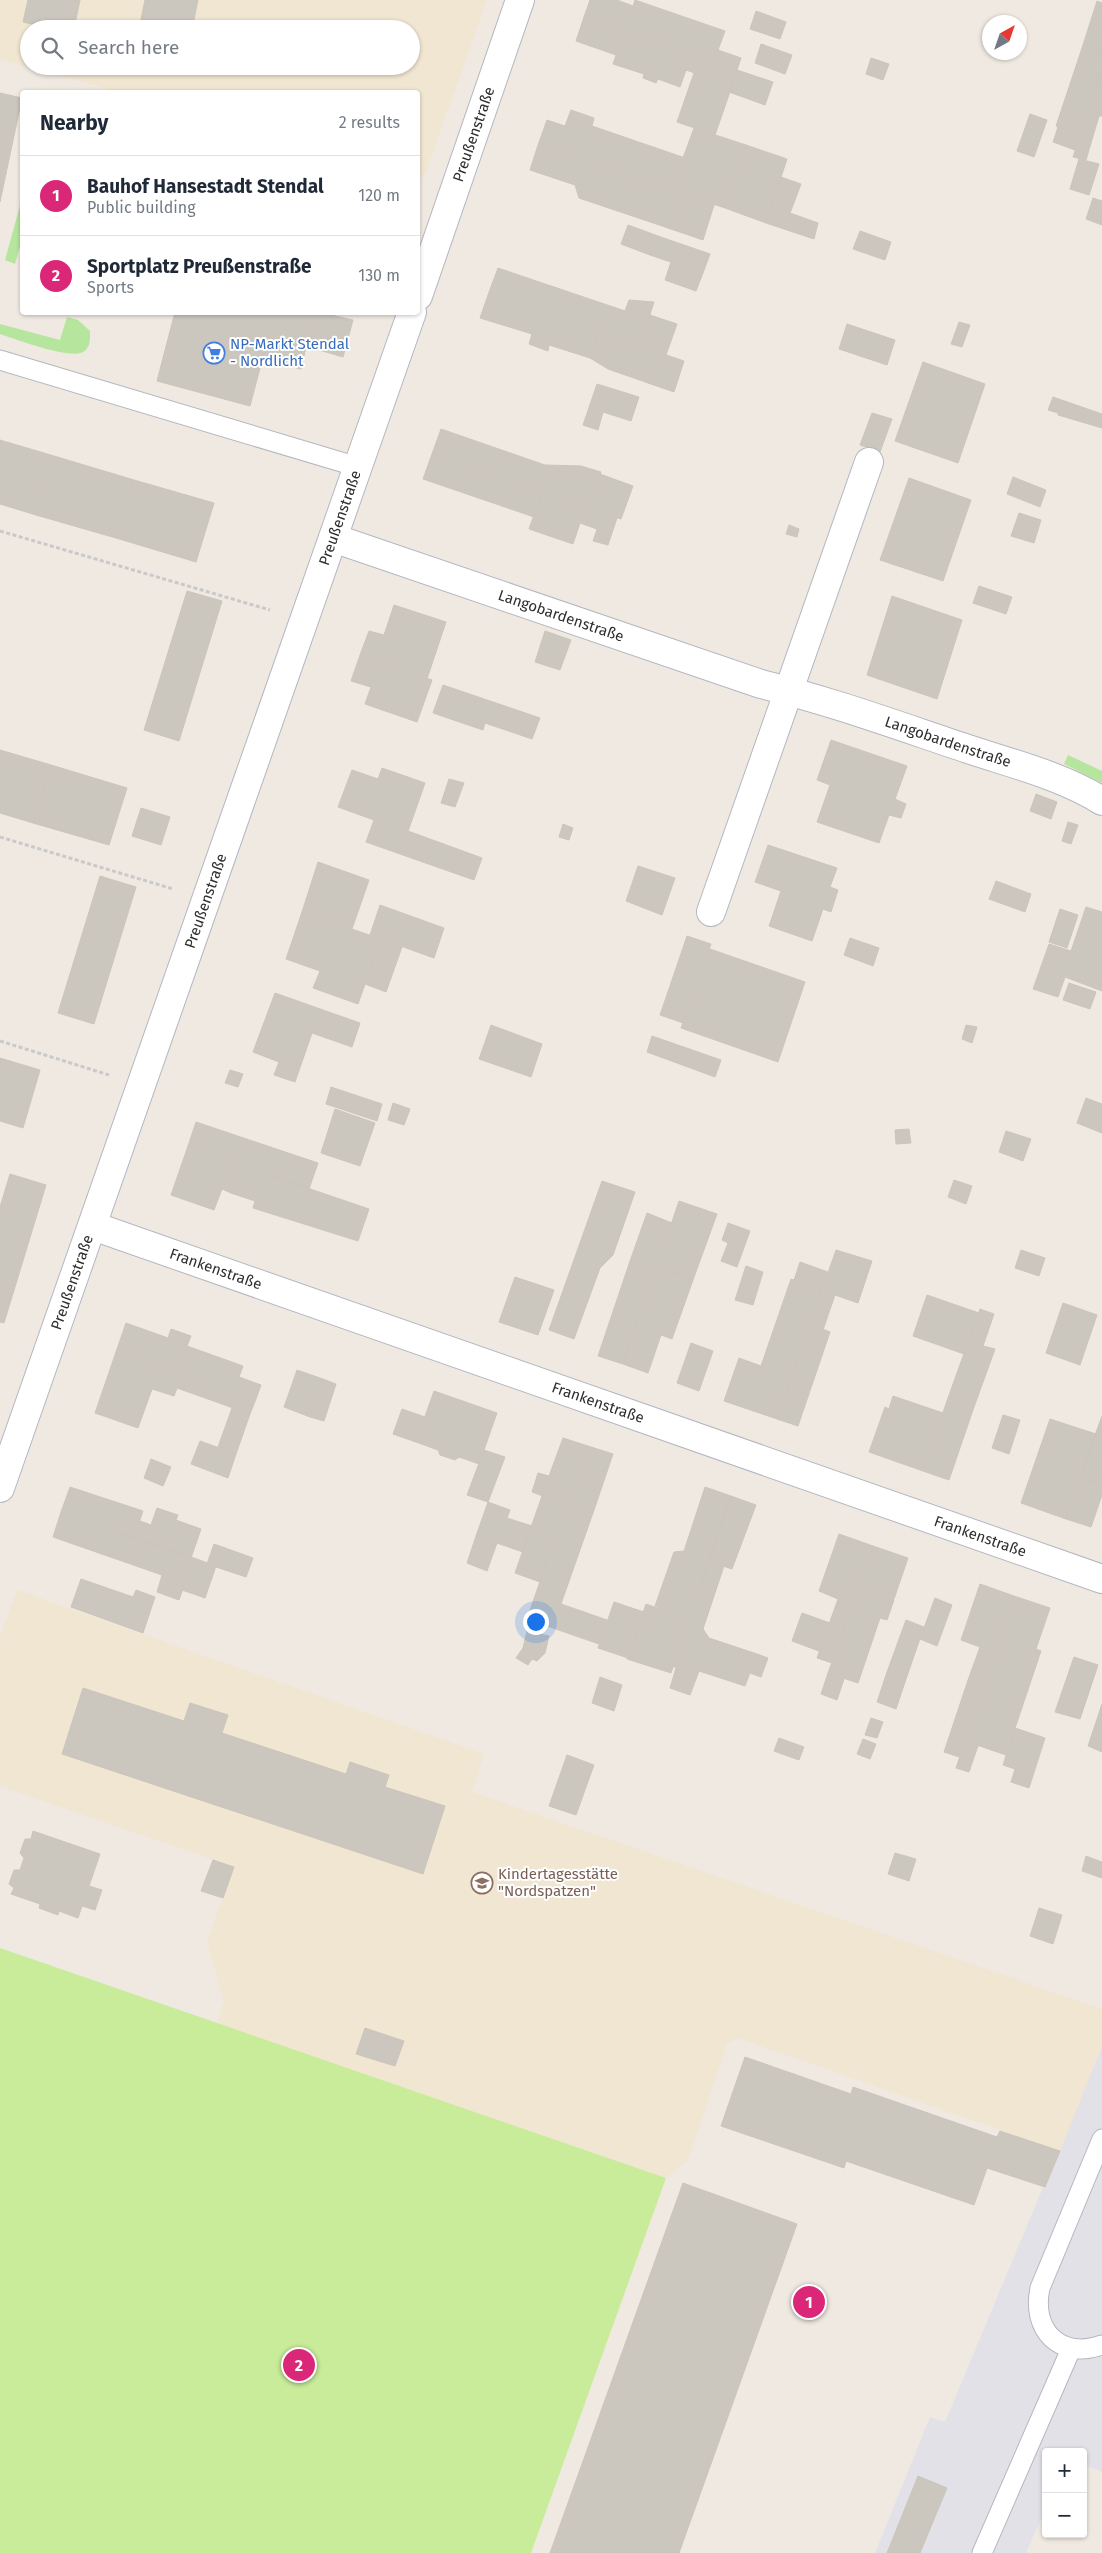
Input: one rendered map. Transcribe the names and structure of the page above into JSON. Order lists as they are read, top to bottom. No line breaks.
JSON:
{"streets":{"street":["Preußenstraße","Langobardenstraße","Frankenstraße"]},"crossings":[["Preußenstraße","Langobardenstraße"],["Preußenstraße","Frankenstraße"]],"places":{"supermarket":["NP-Markt Stendal - Nordlicht"],"school or university":["Kindertagesstätte \"Nordspatzen\""]},"north":"top right","page":{"search":"Search here","heading":["Nearby","2 results"],"list":[{"mark":"1","name":"Bauhof Hansestadt Stendal","note":"Public building","value":"120 m"},{"mark":"2","name":"Sportplatz Preußenstraße","note":"Sports","value":"130 m"}],"pins":["1","2"],"map_buttons":["+","−"]}}
